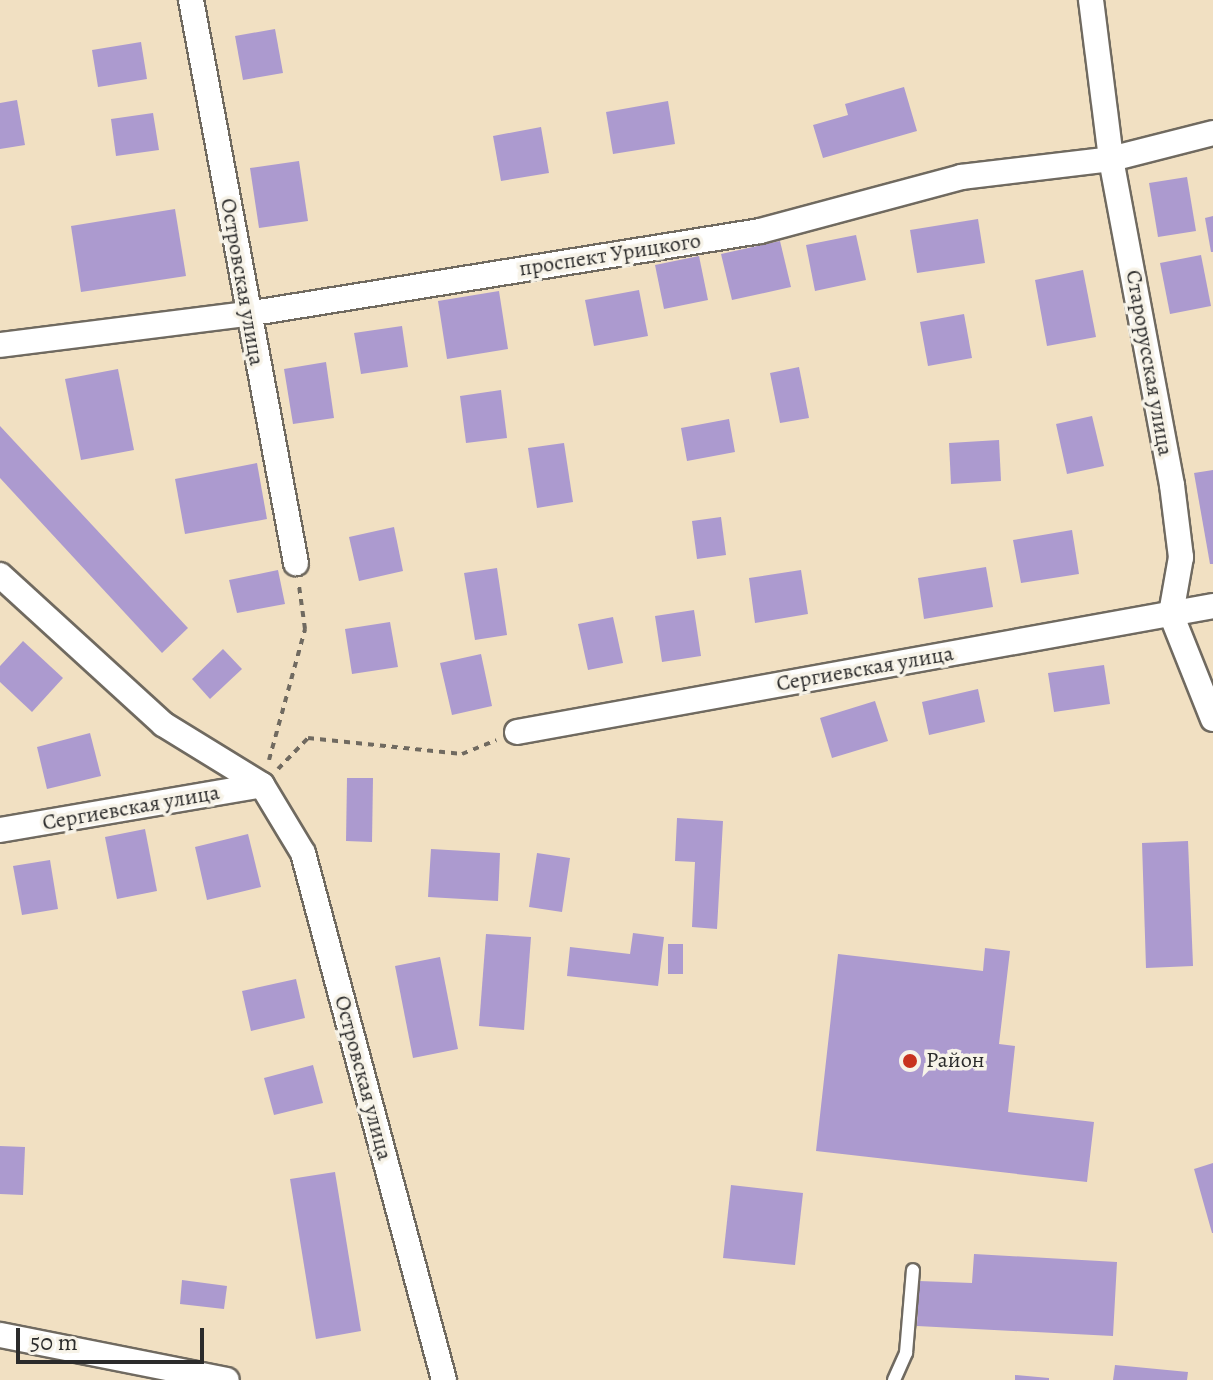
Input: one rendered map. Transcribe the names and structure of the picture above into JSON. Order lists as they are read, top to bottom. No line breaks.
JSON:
{"streets":{"street":["проспект Урицкого","Островская улица","Старорусская улица","Сергиевская улица"]},"crossings":[["проспект Урицкого","Островская улица"],["проспект Урицкого","Старорусская улица"],["Островская улица","Сергиевская улица"],["Старорусская улица","Сергиевская улица"]],"places":["Район"],"scale_bar":"50 m"}
